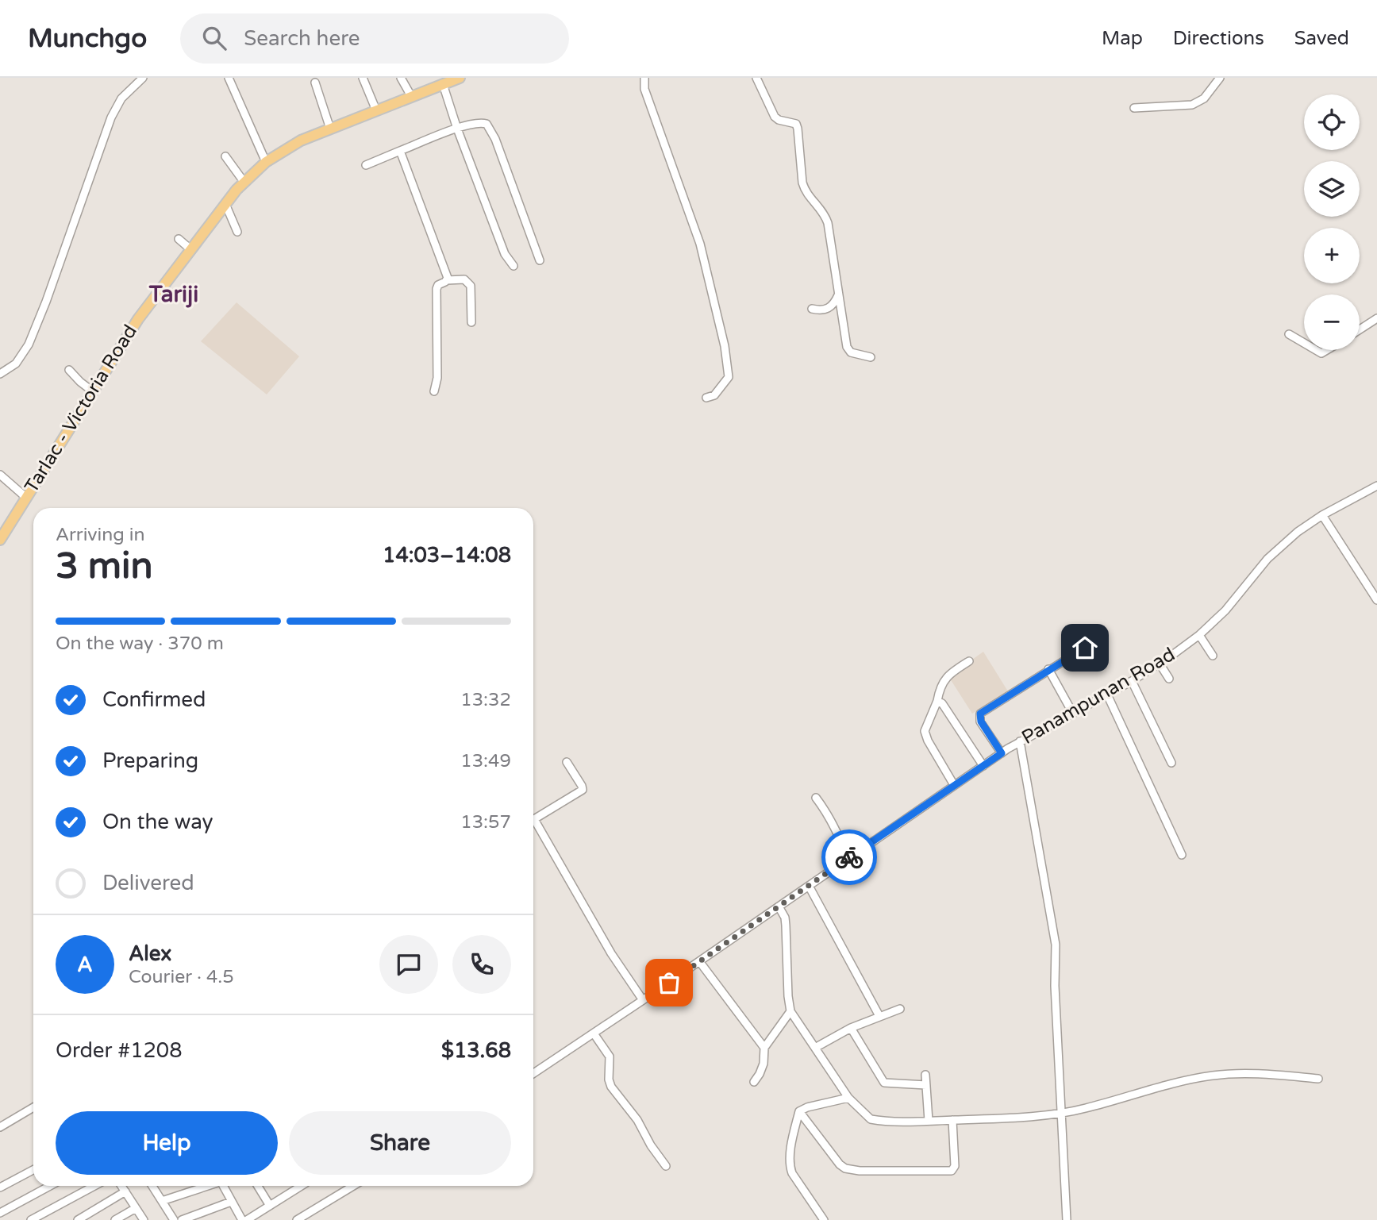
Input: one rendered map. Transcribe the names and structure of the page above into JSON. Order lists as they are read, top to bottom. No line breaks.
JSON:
{"streets":{"main road":["Tarlac - Victoria Road"],"street":["Panampunan Road"]},"districts":["Tariji"],"page":{"header":"Munchgo","search":"Search here","nav":["Map","Directions","Saved"],"map_buttons":["+","−"],"heading":["3 min","Arriving in","14:03–14:08"],"panel":["Alex","Courier · 4.5","Order #1208","$13.68"],"bar":"On the way · 370 m","list":[["Confirmed","13:32"],["Preparing","13:49"],["On the way","13:57"],"Delivered"],"round":"A","buttons":["Help","Share"]}}
